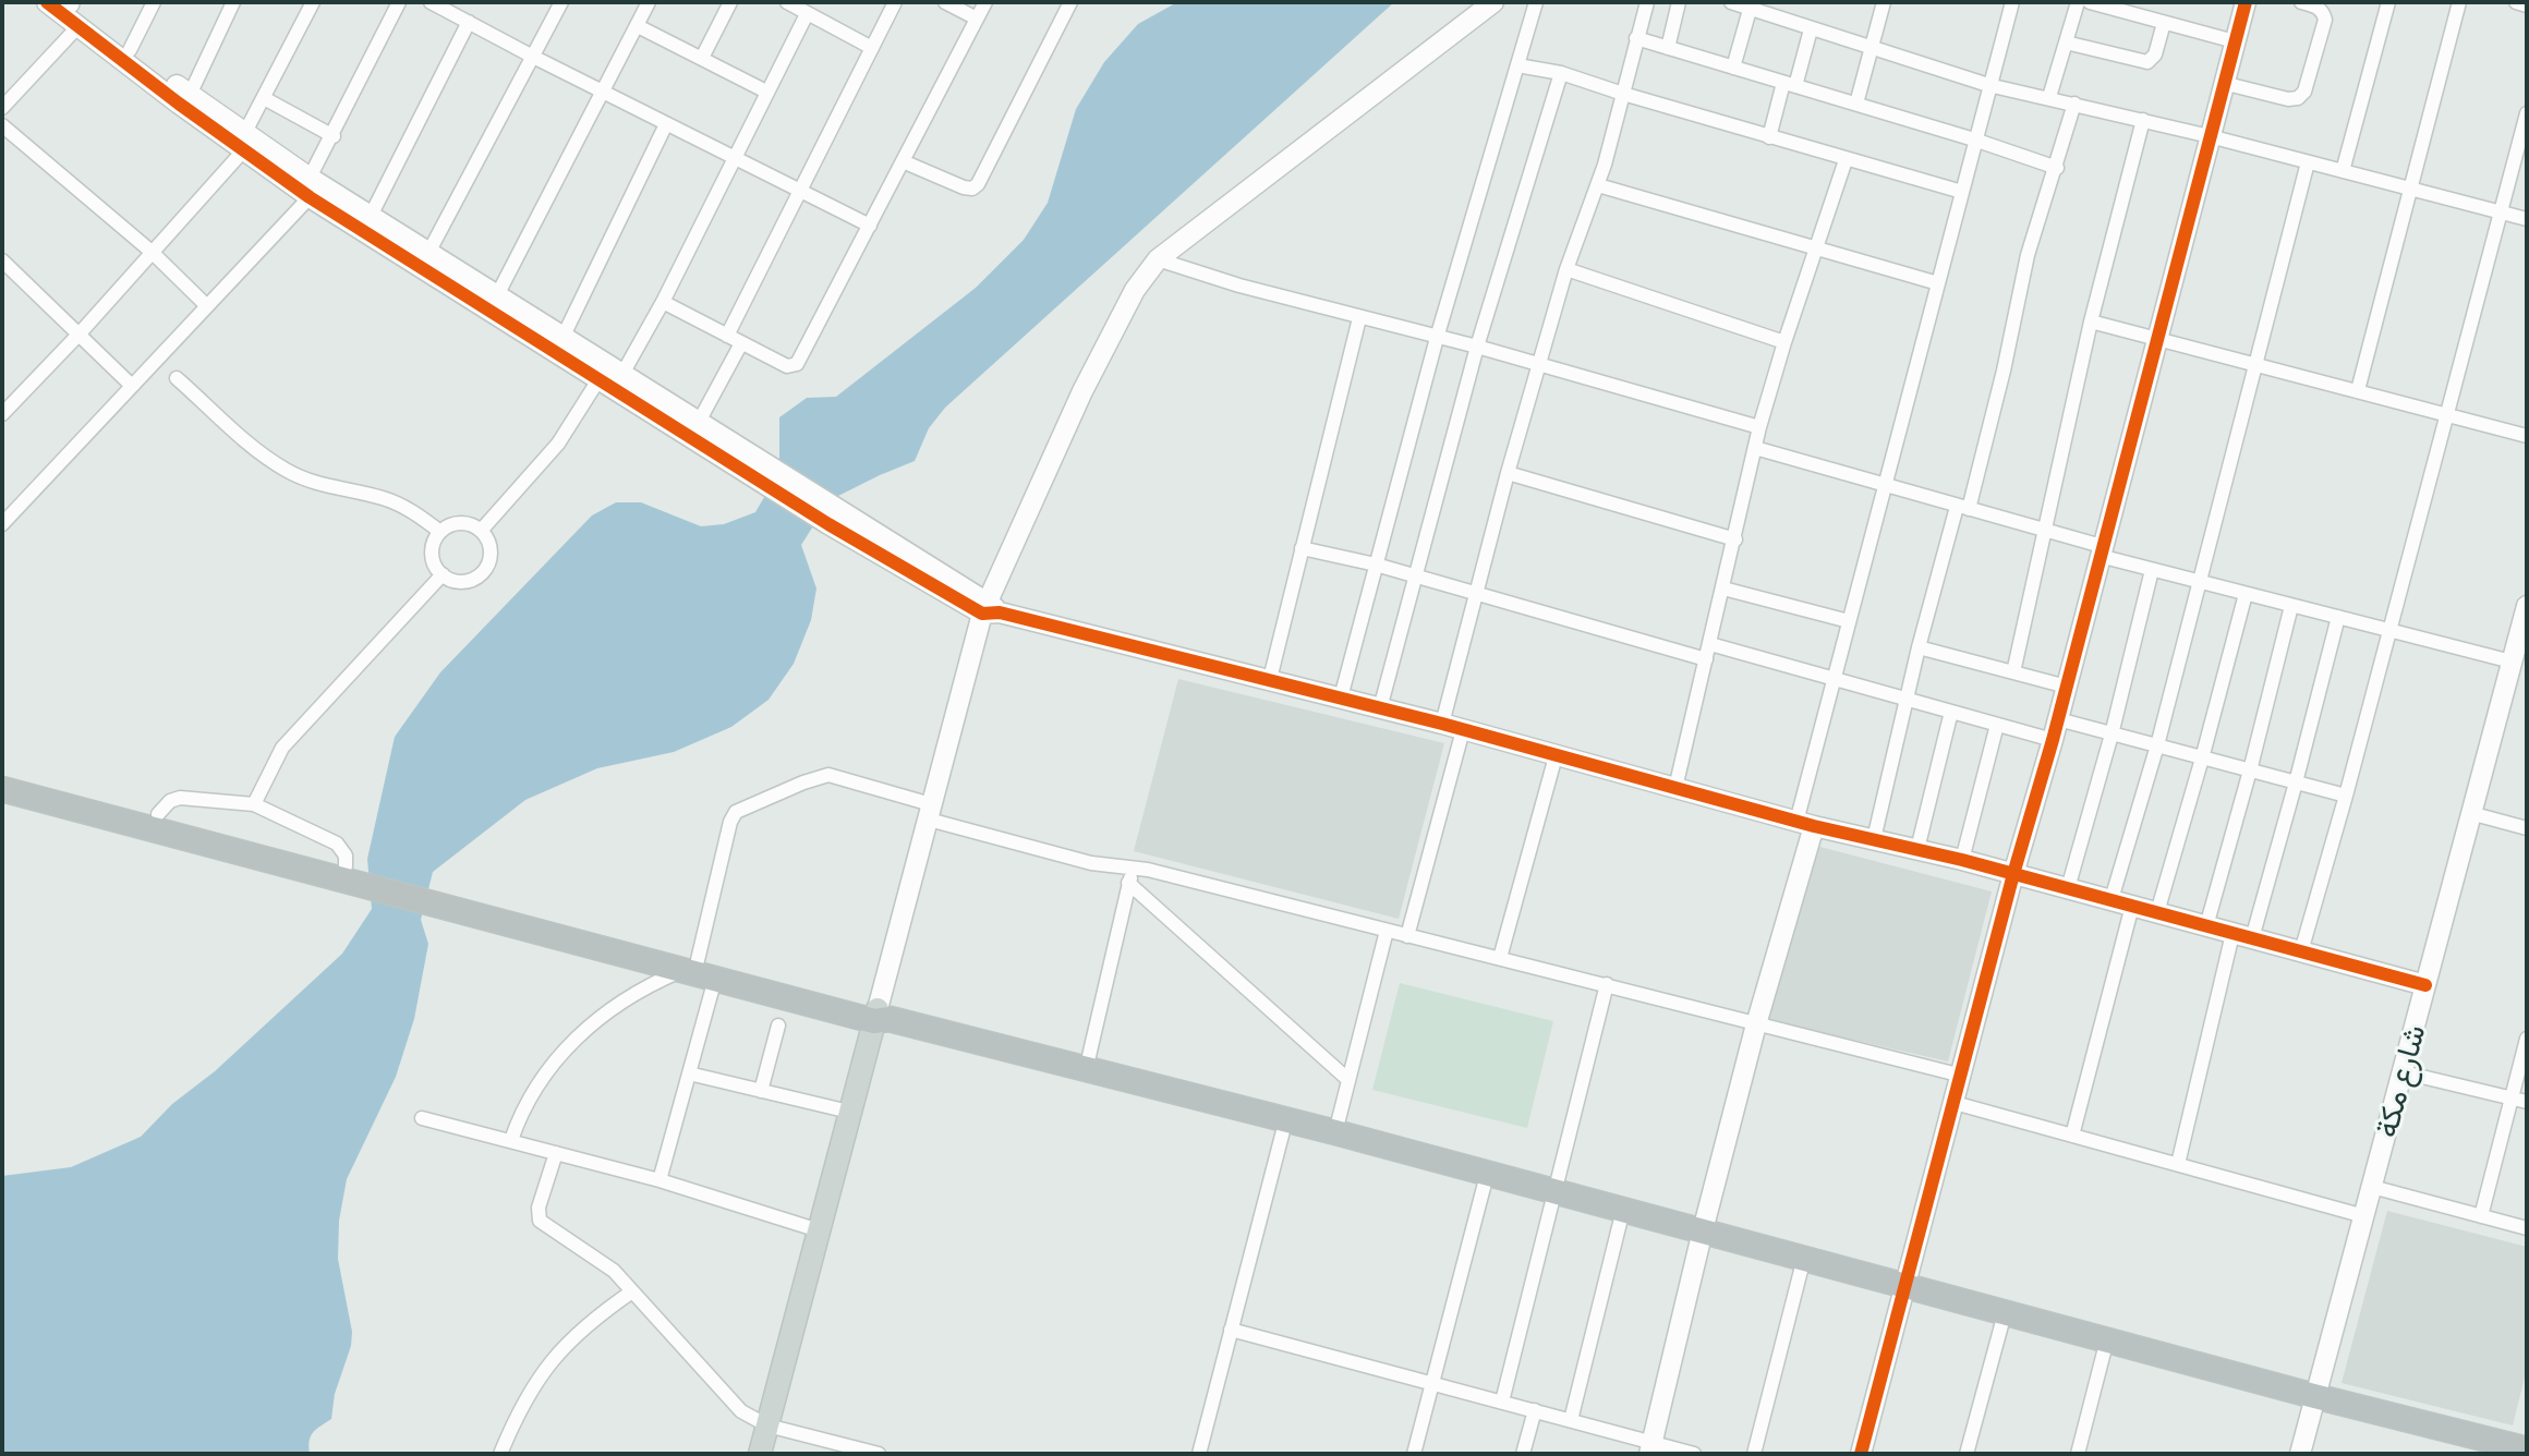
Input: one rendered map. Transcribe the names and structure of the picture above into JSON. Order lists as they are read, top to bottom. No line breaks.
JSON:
{"streets":{"street":["شارع مكة"]}}
